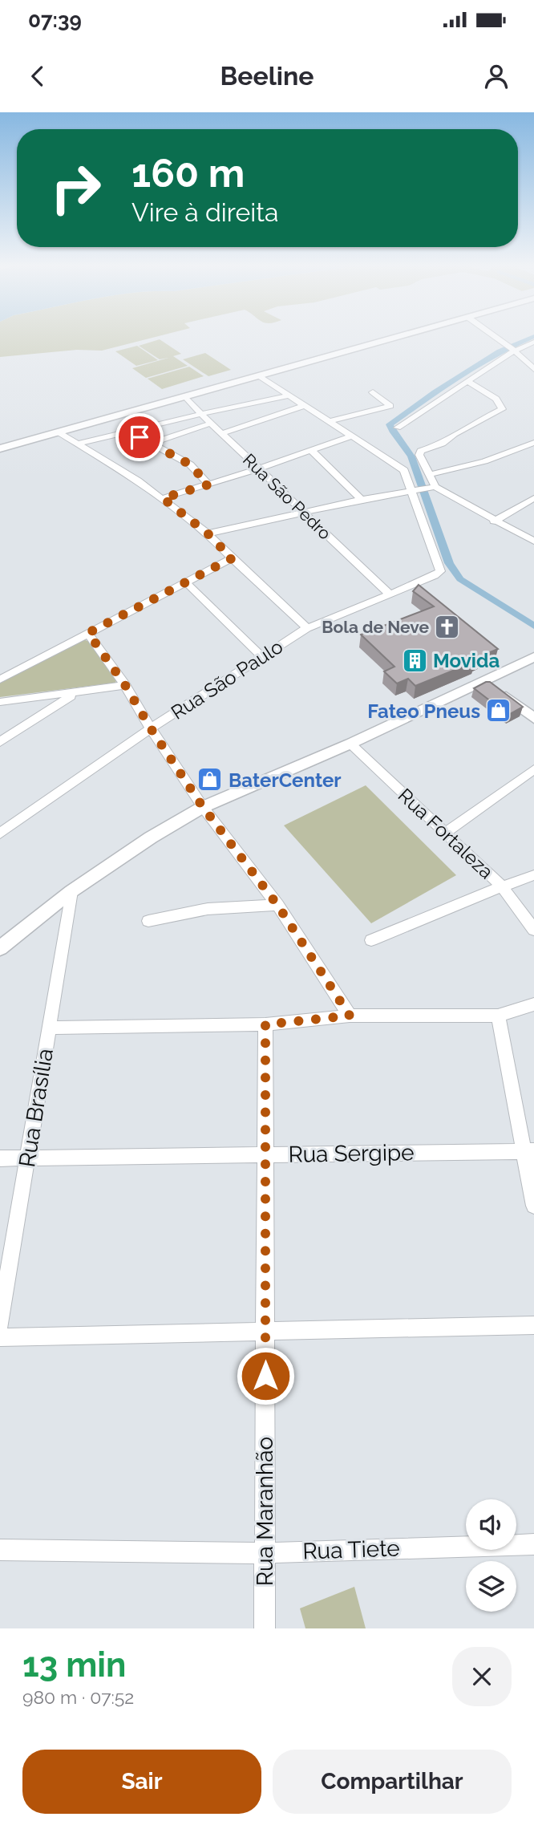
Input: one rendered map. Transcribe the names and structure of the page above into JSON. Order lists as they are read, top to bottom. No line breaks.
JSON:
{"streets":{"street":["Rua São Pedro","Rua São Paulo","Rua Fortaleza","Rua Brasília","Rua Sergipe","Rua Maranhão","Rua Tiete"]},"crossings":[["Rua São Pedro","Rua São Paulo"],["Rua Brasília","Rua Sergipe"],["Rua Sergipe","Rua Maranhão"],["Rua Maranhão","Rua Tiete"]],"places":{"church":["Bola de Neve"],"building":["Movida"],"shop":["Fateo Pneus","BaterCenter"]},"page":{"status":"07:39","header":"Beeline","turn":["160 m","Vire à direita"],"heading":["13 min","980 m · 07:52"],"buttons":["Sair","Compartilhar"]}}
